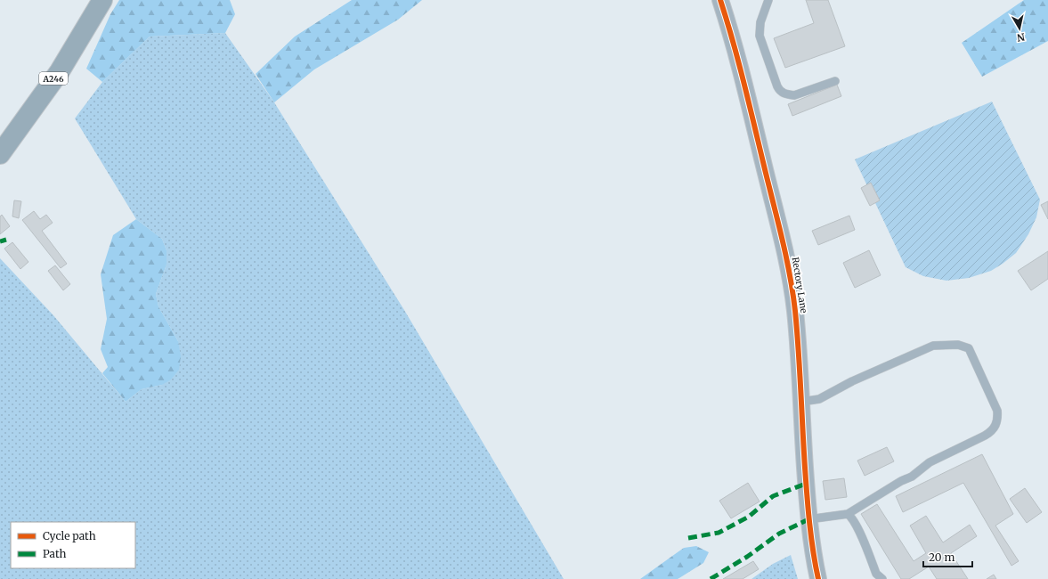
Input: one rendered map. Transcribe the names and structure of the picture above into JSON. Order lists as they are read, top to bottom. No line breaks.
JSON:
{"streets":{"main road":["A246"],"street":["Rectory Lane"]},"legend":["Cycle path","Path"],"scale_bar":"20 m","north":"bottom"}
